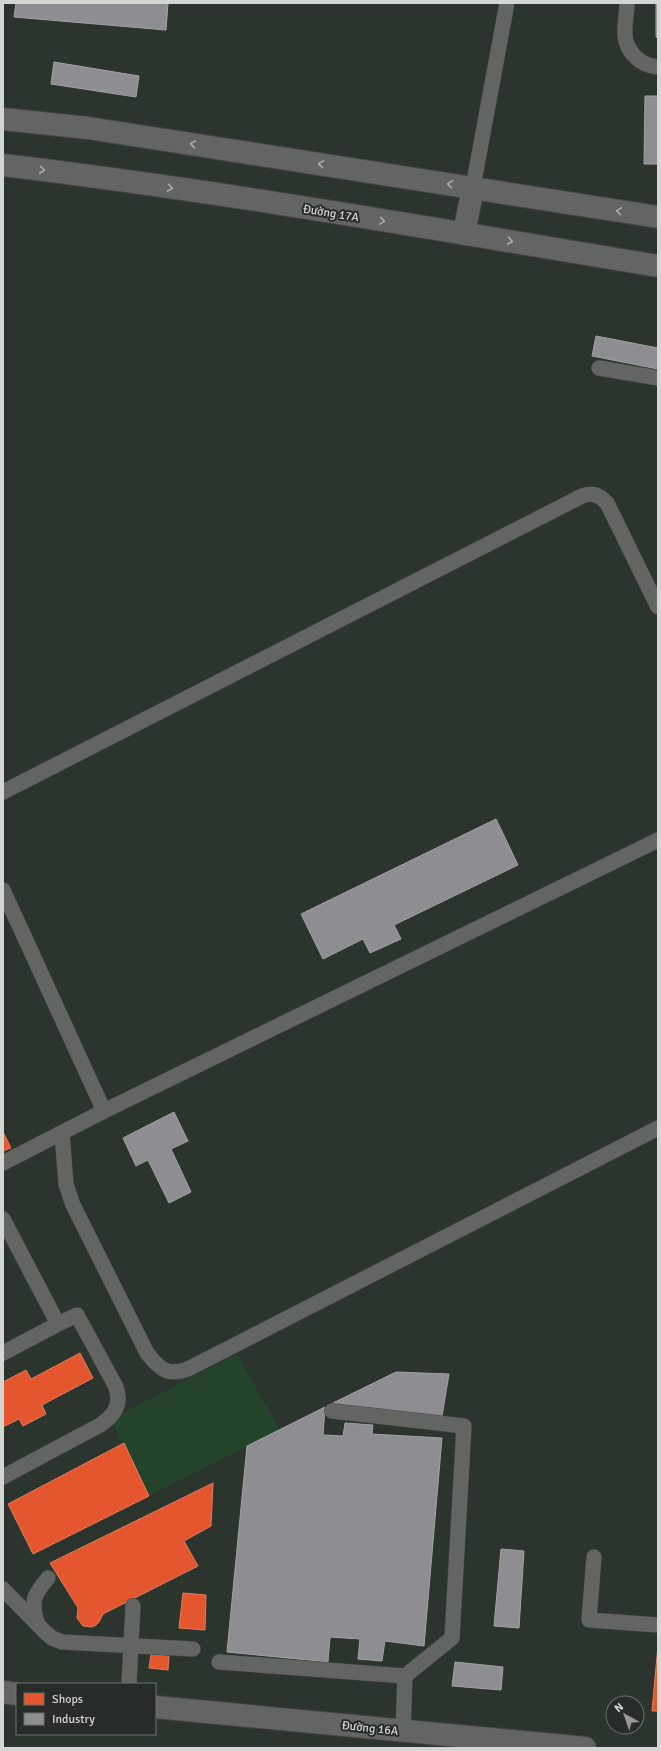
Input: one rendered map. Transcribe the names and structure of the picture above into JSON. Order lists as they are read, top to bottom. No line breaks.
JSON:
{"streets":{"street":["Đường 17A","Đường 16A"]},"legend":["Shops","Industry"],"north":"top left"}
